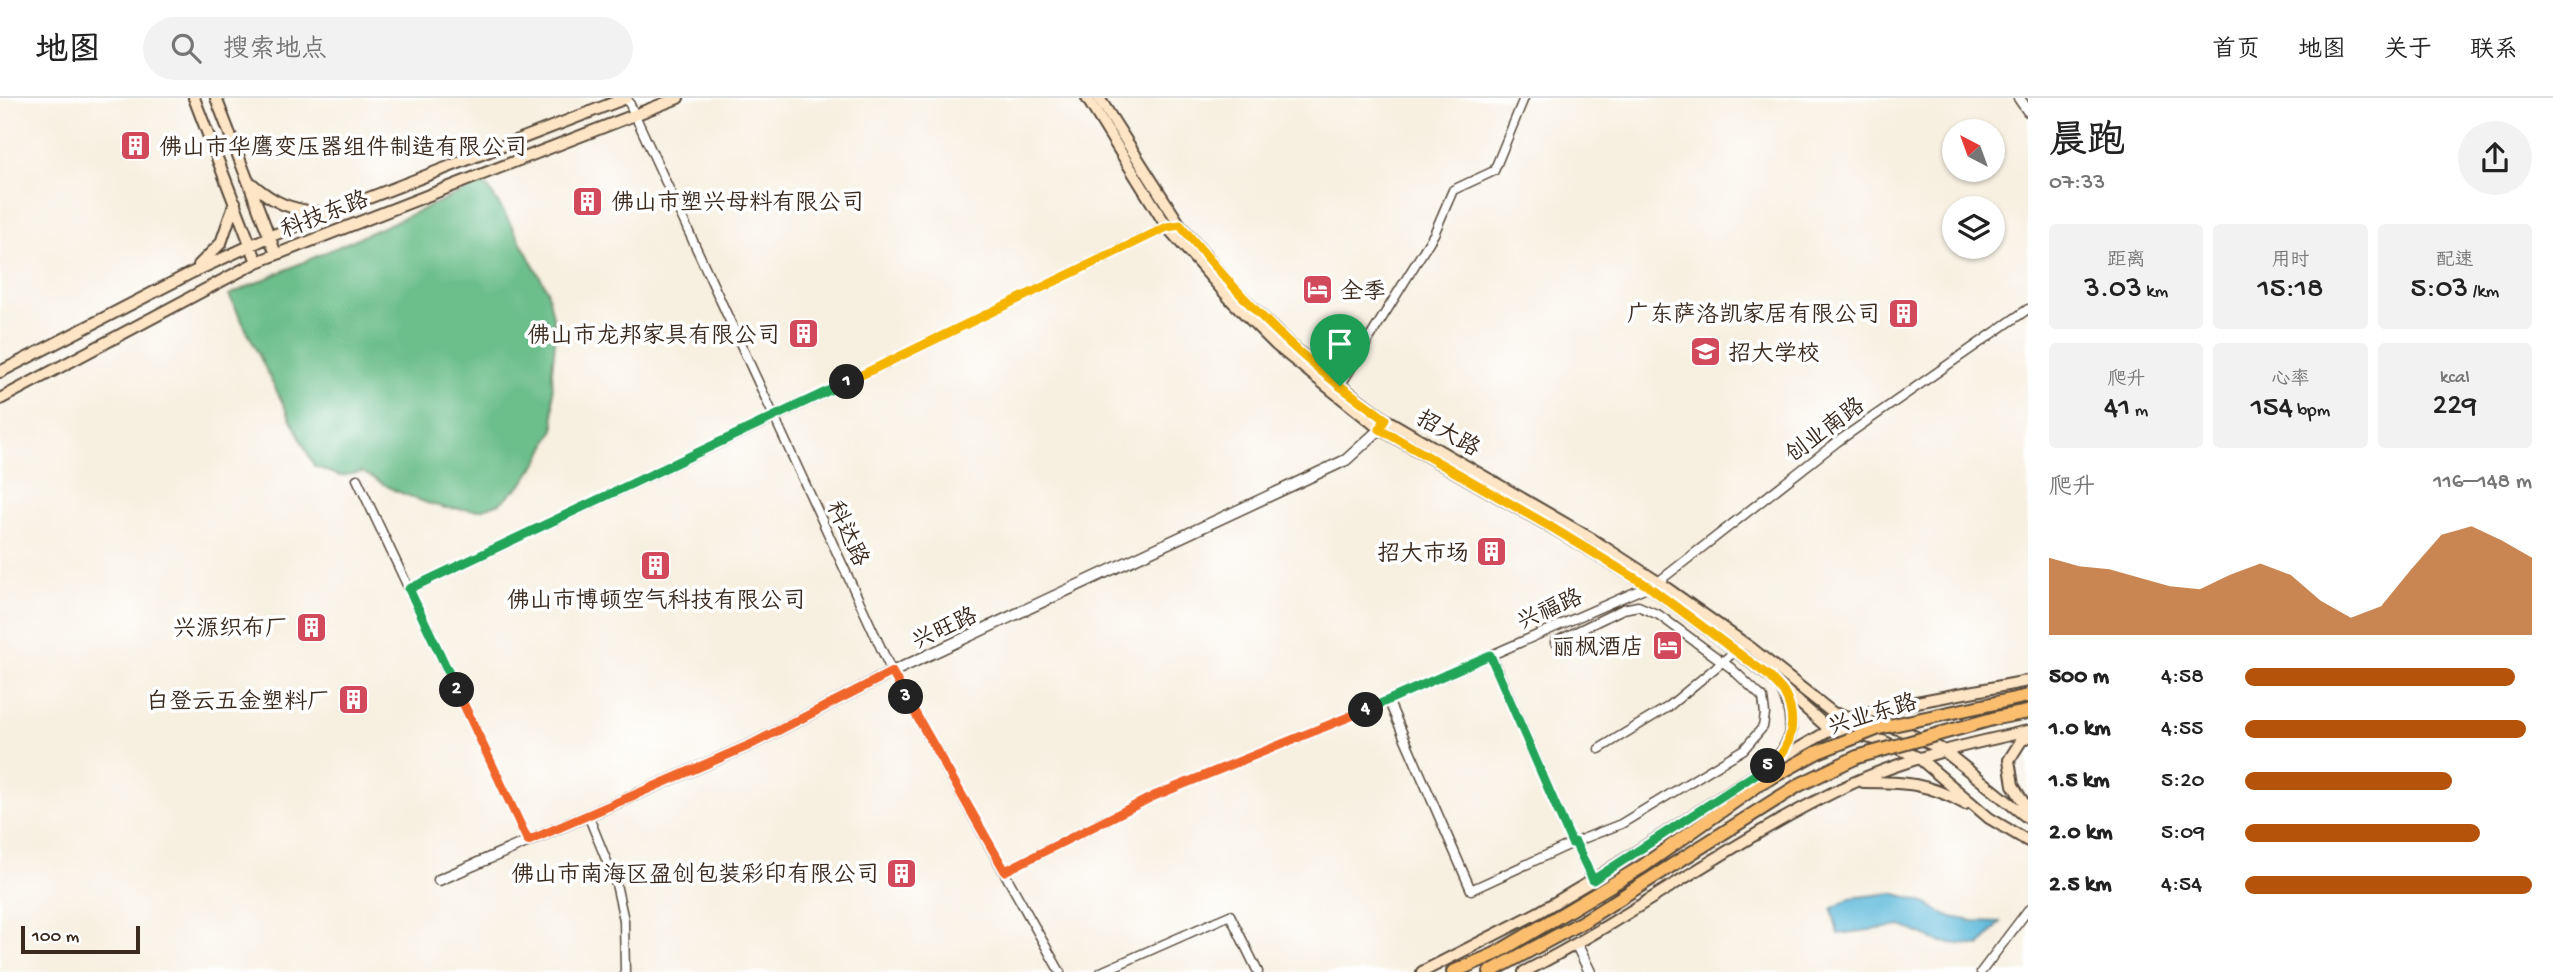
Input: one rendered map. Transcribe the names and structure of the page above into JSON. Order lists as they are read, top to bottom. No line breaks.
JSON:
{"streets":{"main road":["科技东路","招大路","兴业东路"],"street":["创业南路","科达路","兴福路","兴旺路"]},"crossings":[["科技东路","科达路"],["创业南路","招大路"],["创业南路","兴福路"],["招大路","兴福路"],["招大路","兴旺路"],["科达路","兴福路"],["科达路","兴旺路"]],"places":{"building":["佛山市华鹰变压器组件制造有限公司","佛山市塑兴母料有限公司","广东萨洛凯家居有限公司","佛山市龙邦家具有限公司","招大市场","佛山市博顿空气科技有限公司","兴源织布厂","白登云五金塑料厂","佛山市南海区盈创包装彩印有限公司"],"hotel":["全季","丽枫酒店"],"school or university":["招大学校"]},"scale_bar":"100 m","north":"top left","page":{"header":"地图","search":"搜索地点","nav":["首页","地图","关于","联系"],"heading":["晨跑","07:33"],"stats":[["距离","3.03 km"],["用时","15:18"],["配速","5:03 /km"],["爬升","41 m"],["心率","154 bpm"],["kcal","229"]],"pins":["1","2","3","4","5"],"chart":["爬升","116–148 m"],"list":[{"name":"500 m","note":"4:58"},{"name":"1.0 km","note":"4:55"},{"name":"1.5 km","note":"5:20"},{"name":"2.0 km","note":"5:09"},{"name":"2.5 km","note":"4:54"}],"scale":"100 m"}}
